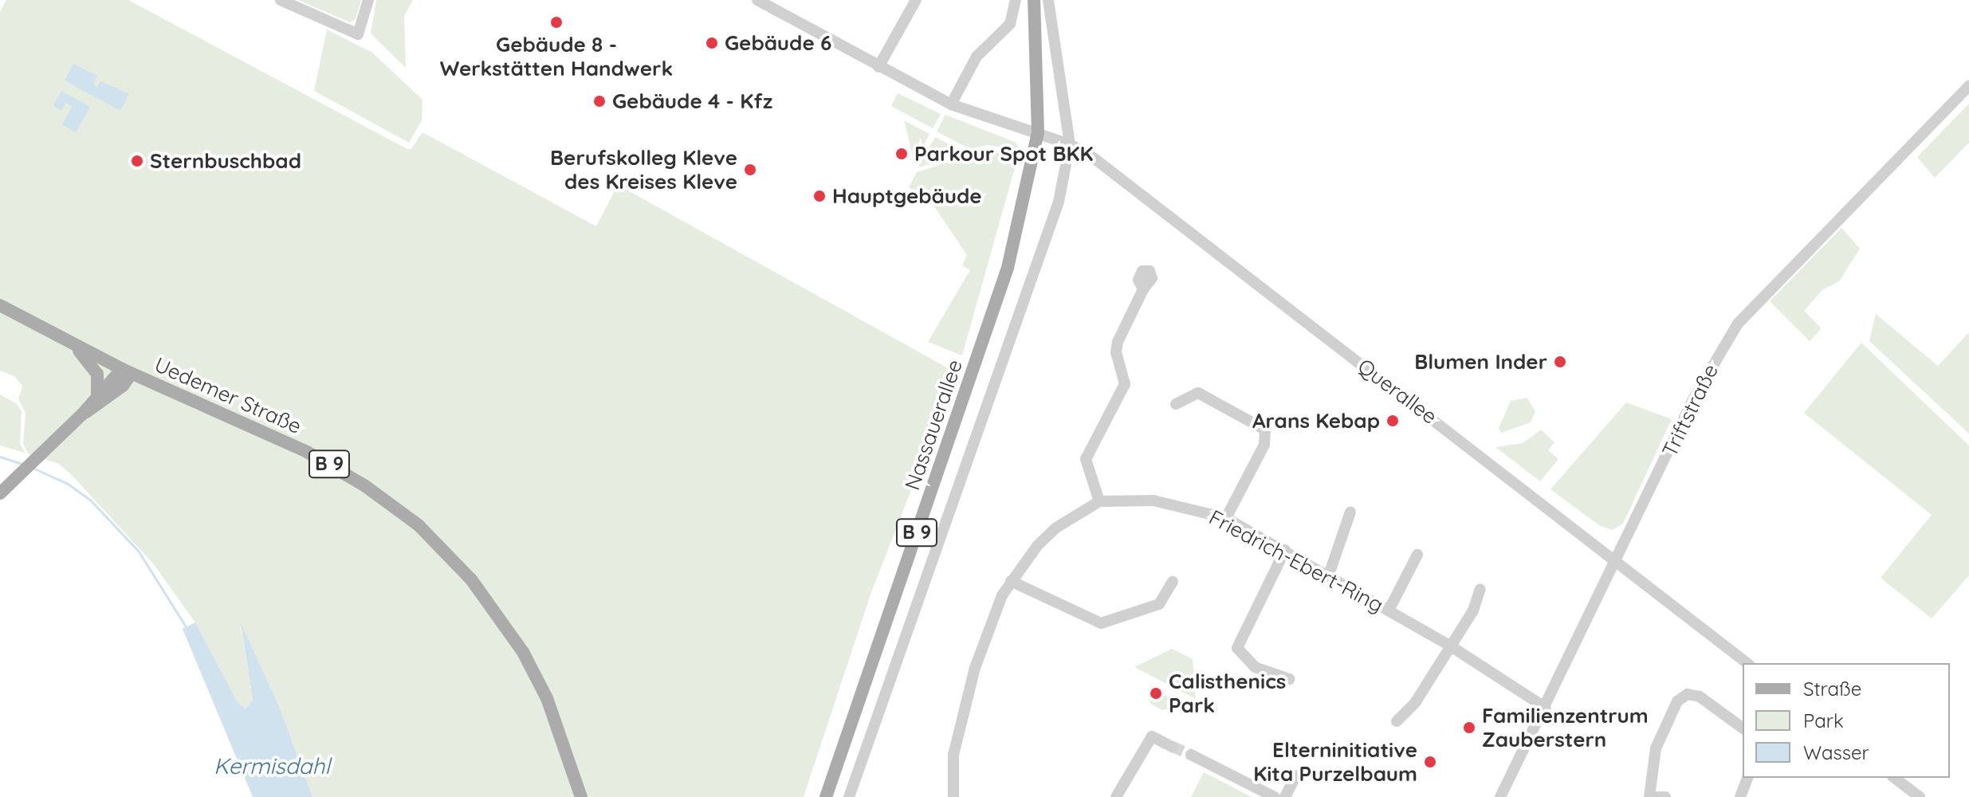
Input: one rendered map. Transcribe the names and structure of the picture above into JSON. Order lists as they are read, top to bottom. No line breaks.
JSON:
{"streets":{"main road":["Uedemer Straße","Nassauerallee","B 9"],"street":["Querallee","Triftstraße","Friedrich-Ebert-Ring"]},"crossings":[["Querallee","Triftstraße"],["Querallee","Nassauerallee"],["Triftstraße","Friedrich-Ebert-Ring"]],"water":["Kermisdahl"],"places":["Gebäude 8 - Werkstätten Handwerk","Gebäude 6","Gebäude 4 - Kfz","Parkour Spot BKK","Sternbuschbad","Berufskolleg Kleve des Kreises Kleve","Hauptgebäude","Blumen Inder","Arans Kebap","Calisthenics Park","Familienzentrum Zauberstern","Elterninitiative Kita Purzelbaum"],"legend":["Straße","Park","Wasser"]}
